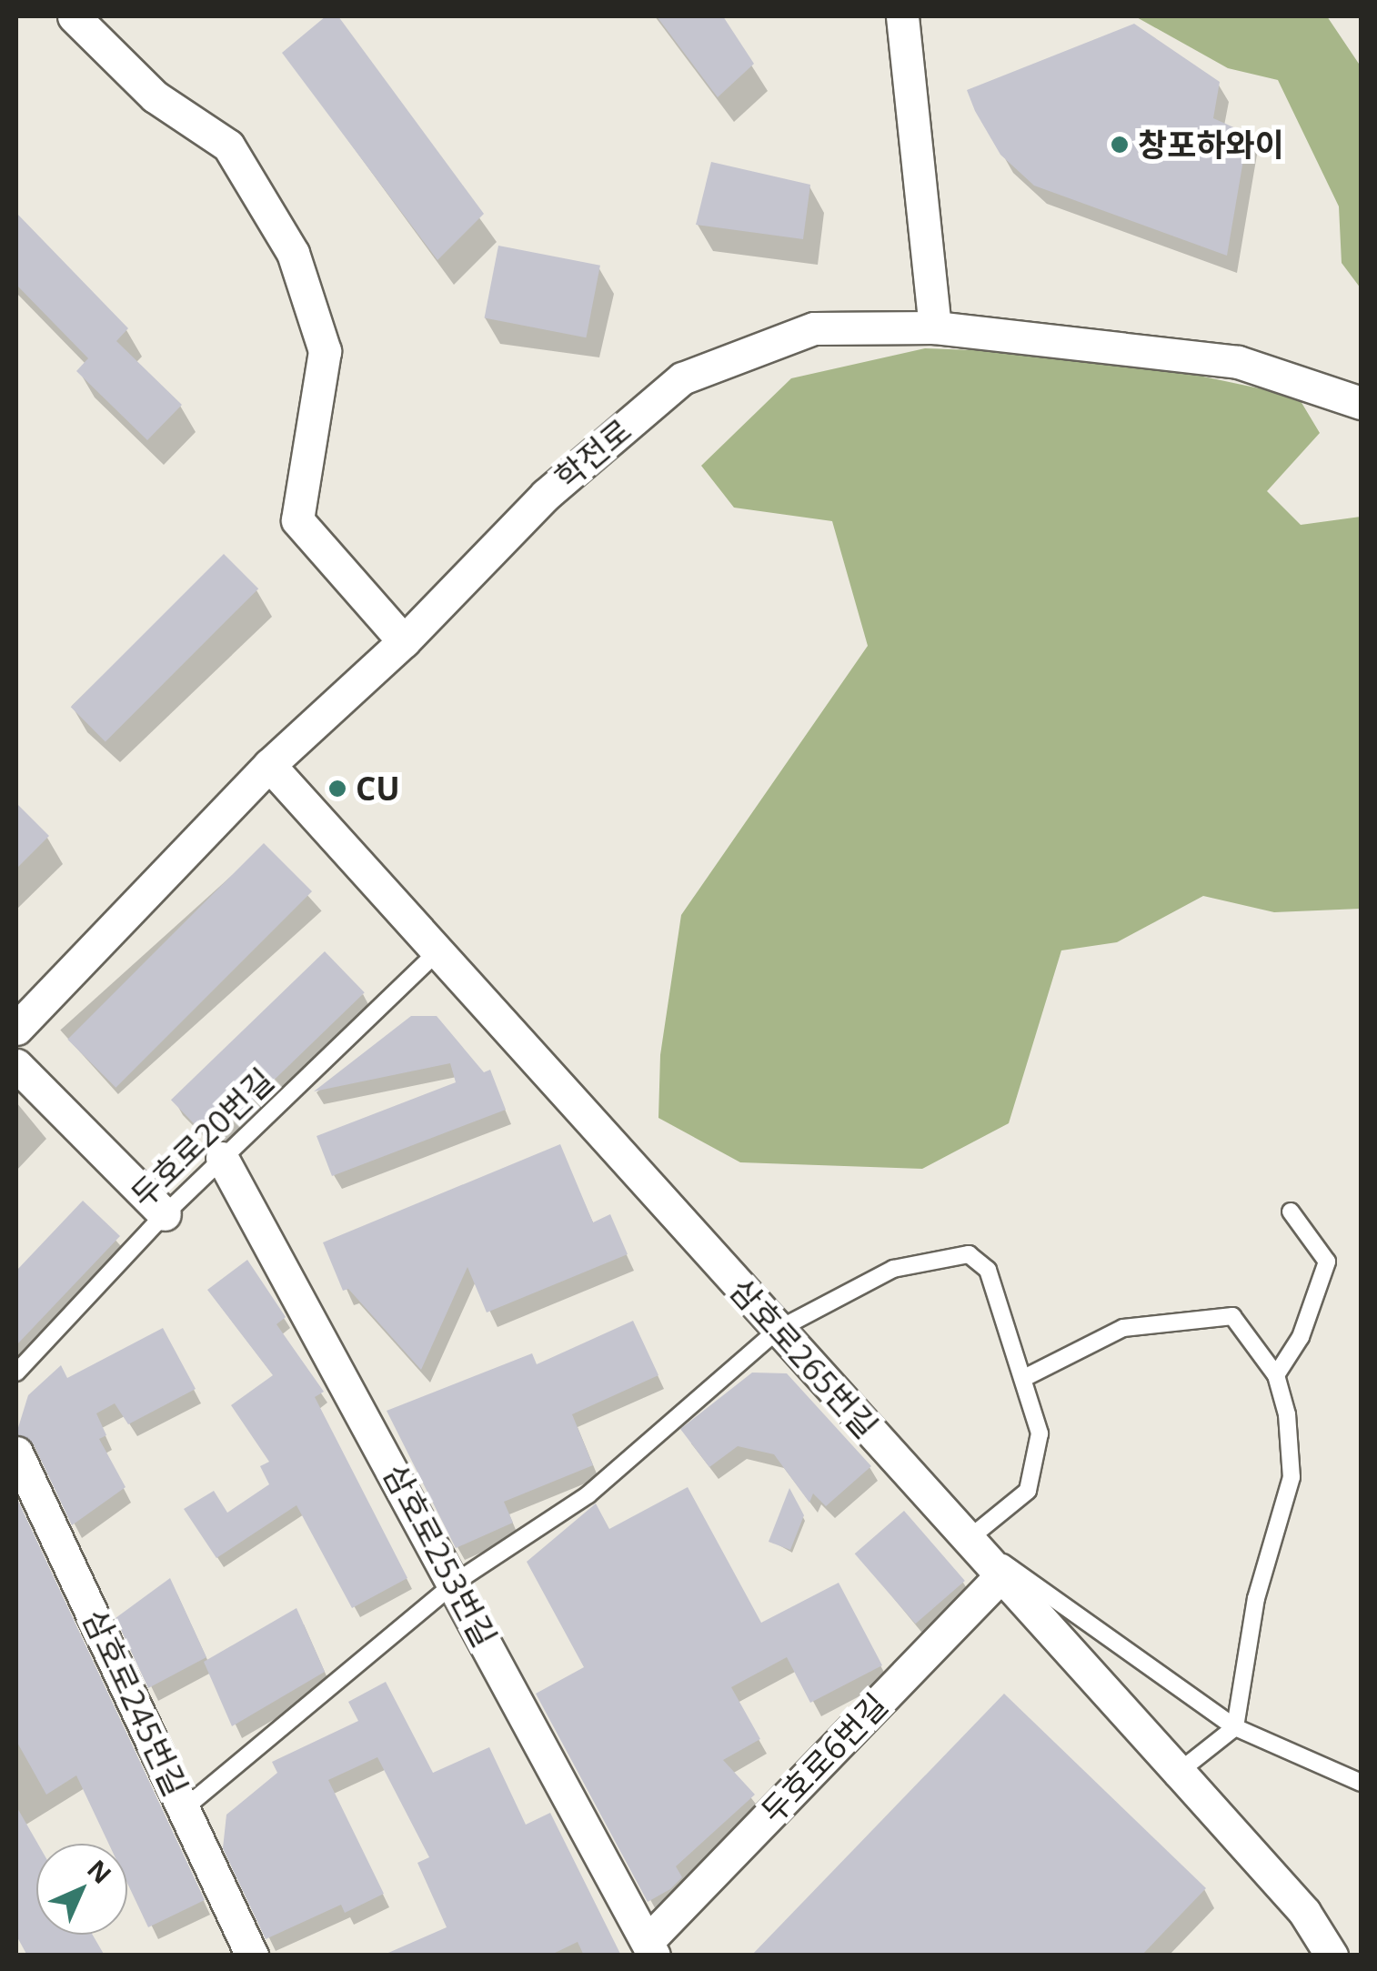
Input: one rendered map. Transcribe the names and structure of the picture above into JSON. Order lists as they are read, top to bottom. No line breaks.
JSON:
{"streets":{"street":["학전로","삼호로265번길","삼호로253번길","삼호로245번길","두호로6번길"],"lane":["두호로20번길"]},"crossings":[["학전로","삼호로265번길"],["두호로20번길","삼호로265번길"],["두호로20번길","삼호로253번길"],["삼호로265번길","두호로6번길"],["삼호로253번길","두호로6번길"]],"places":["창포하와이","CU"],"north":"top right"}
